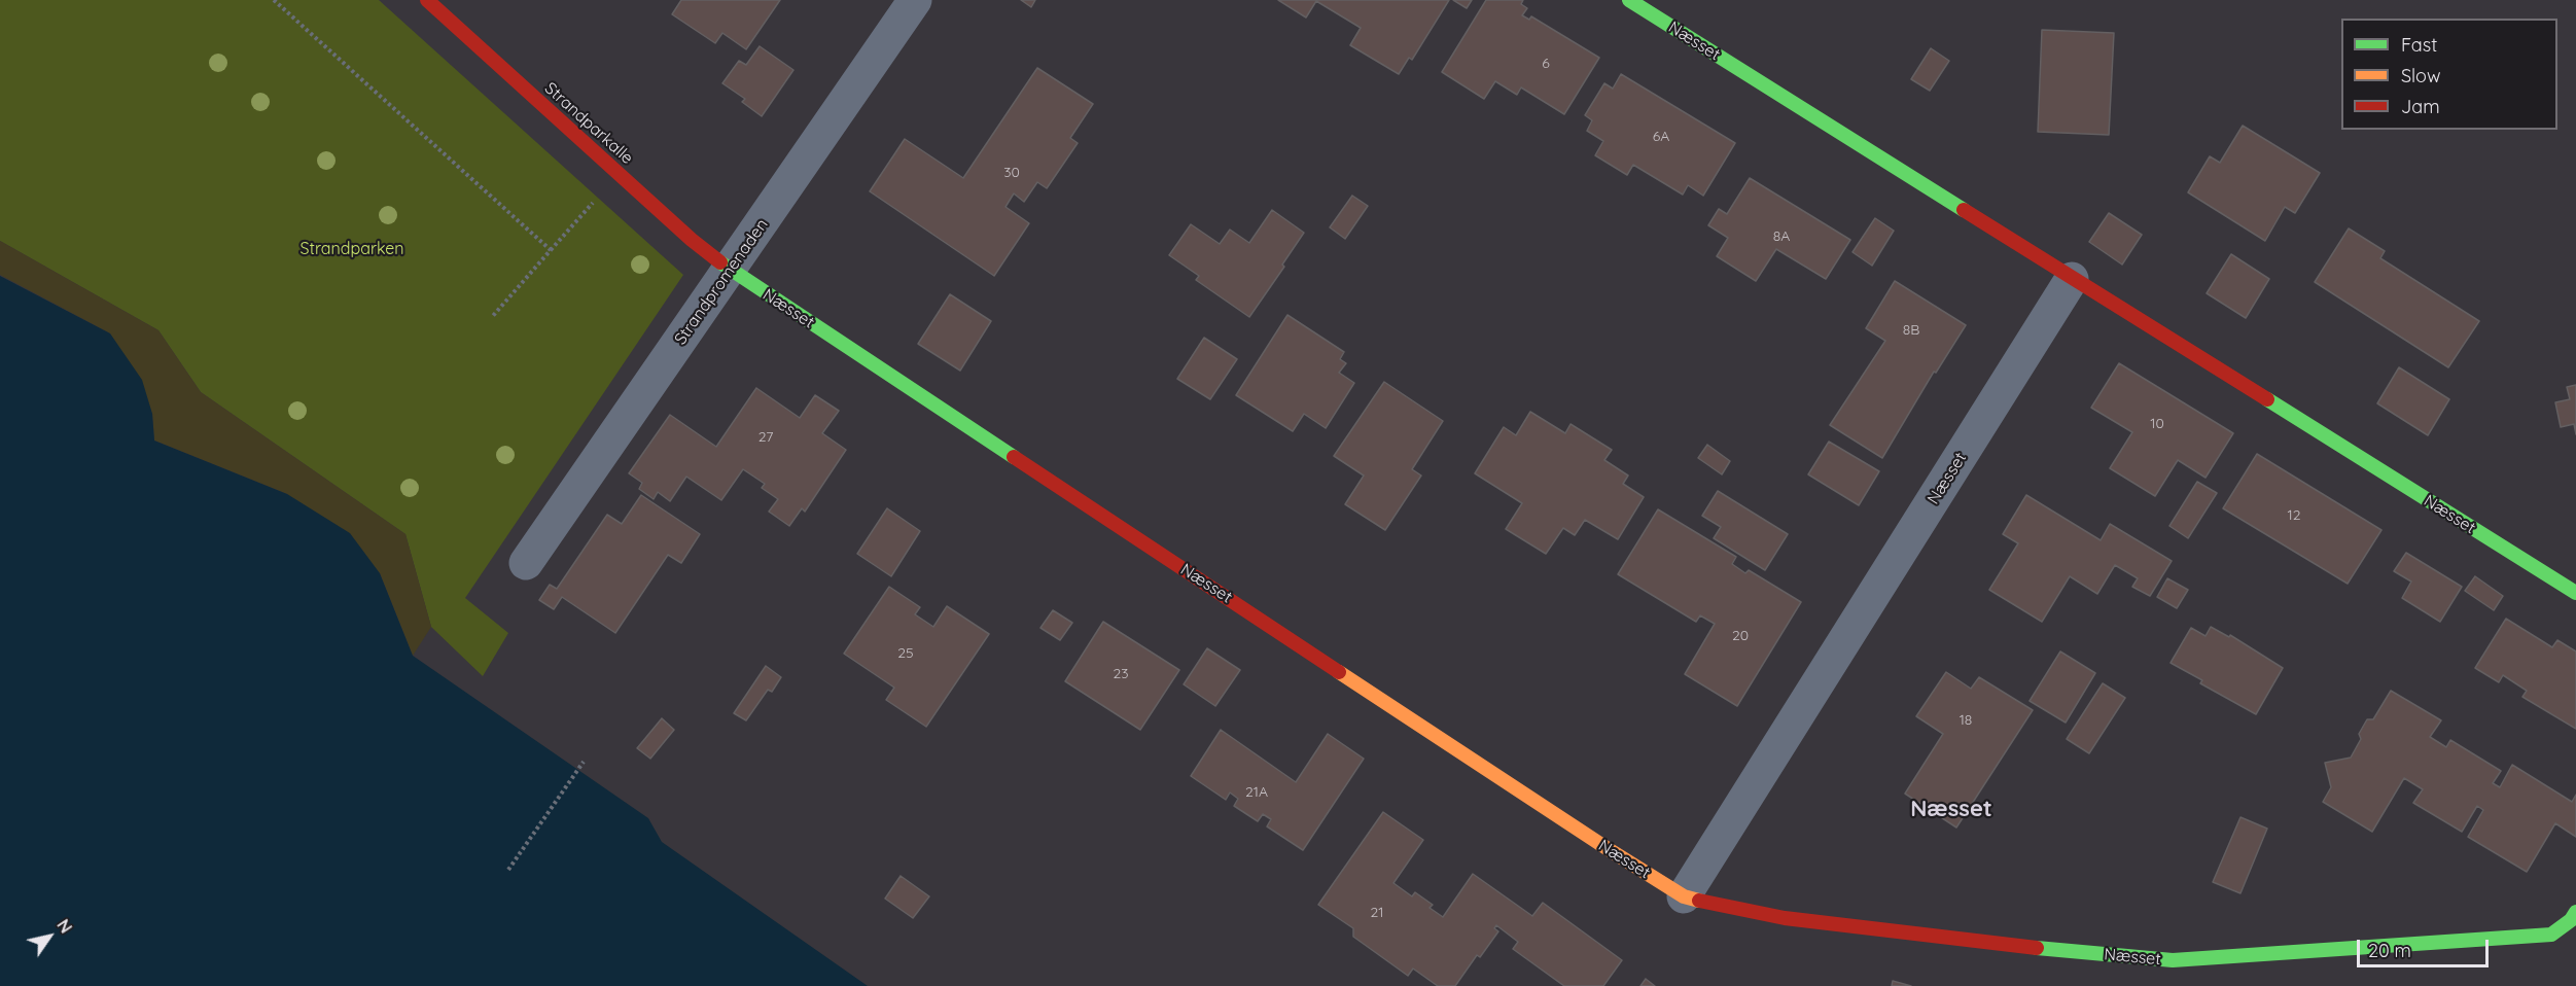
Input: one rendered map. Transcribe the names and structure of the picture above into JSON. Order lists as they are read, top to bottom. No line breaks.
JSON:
{"streets":{"street":["Næsset","Strandparkalle","Strandpromenaden"]},"crossings":[["Næsset","Strandparkalle"],["Næsset","Strandpromenaden"],["Strandparkalle","Strandpromenaden"]],"districts":["Næsset"],"parks":["Strandparken"],"house_numbers":["6","6A","30","8A","8B","10","27","12","20","25","23","18","21A","21"],"legend":["Fast","Slow","Jam"],"scale_bar":"20 m","north":"top right"}
